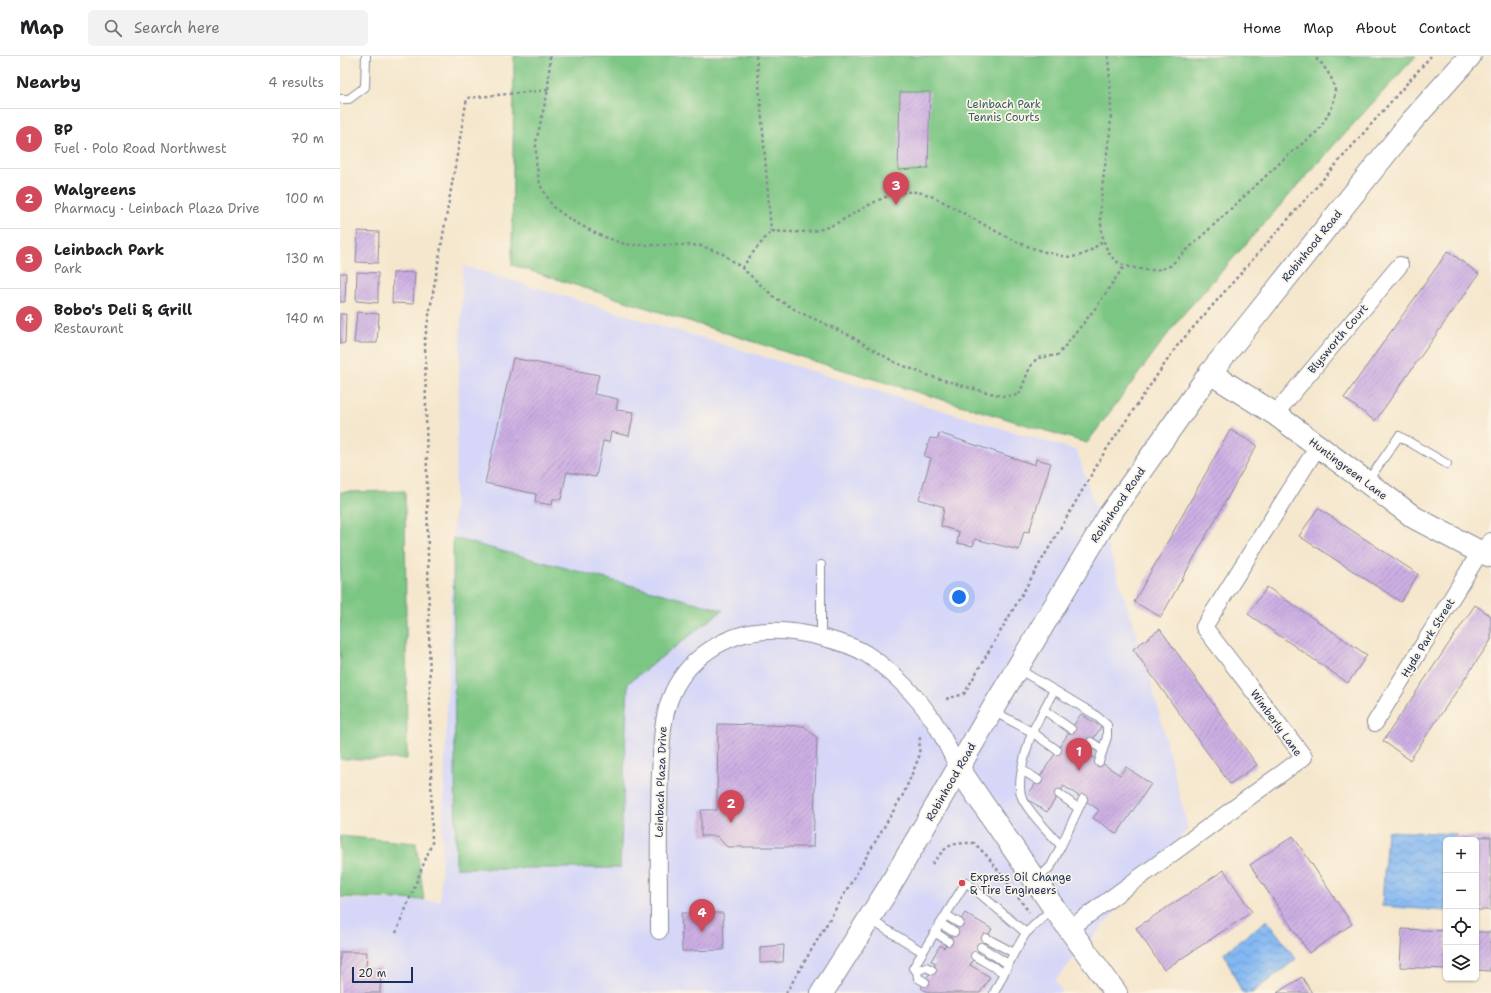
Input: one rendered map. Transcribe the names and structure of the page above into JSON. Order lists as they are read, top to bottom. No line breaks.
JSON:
{"streets":{"main road":["Robinhood Road","Huntingreen Lane"],"street":["Blysworth Court","Hyde Park Street","Wimberly Lane","Leinbach Plaza Drive"]},"crossings":[["Robinhood Road","Huntingreen Lane"],["Robinhood Road","Leinbach Plaza Drive"],["Blysworth Court","Huntingreen Lane"],["Huntingreen Lane","Hyde Park Street"],["Huntingreen Lane","Wimberly Lane"]],"parks":["Leinbach Park Tennis Courts"],"places":["Express Oil Change & Tire Engineers"],"scale_bar":"20 m","page":{"header":"Map","search":"Search here","nav":["Home","Map","About","Contact"],"heading":["Nearby","4 results"],"list":[{"mark":"1","name":"BP","note":"Fuel · Polo Road Northwest","value":"70 m"},{"mark":"2","name":"Walgreens","note":"Pharmacy · Leinbach Plaza Drive","value":"100 m"},{"mark":"3","name":"Leinbach Park","note":"Park","value":"130 m"},{"mark":"4","name":"Bobo's Deli & Grill","note":"Restaurant","value":"140 m"}],"pins":["3","1","2","4"],"map_buttons":["+","−"],"scale":"20 m"}}
